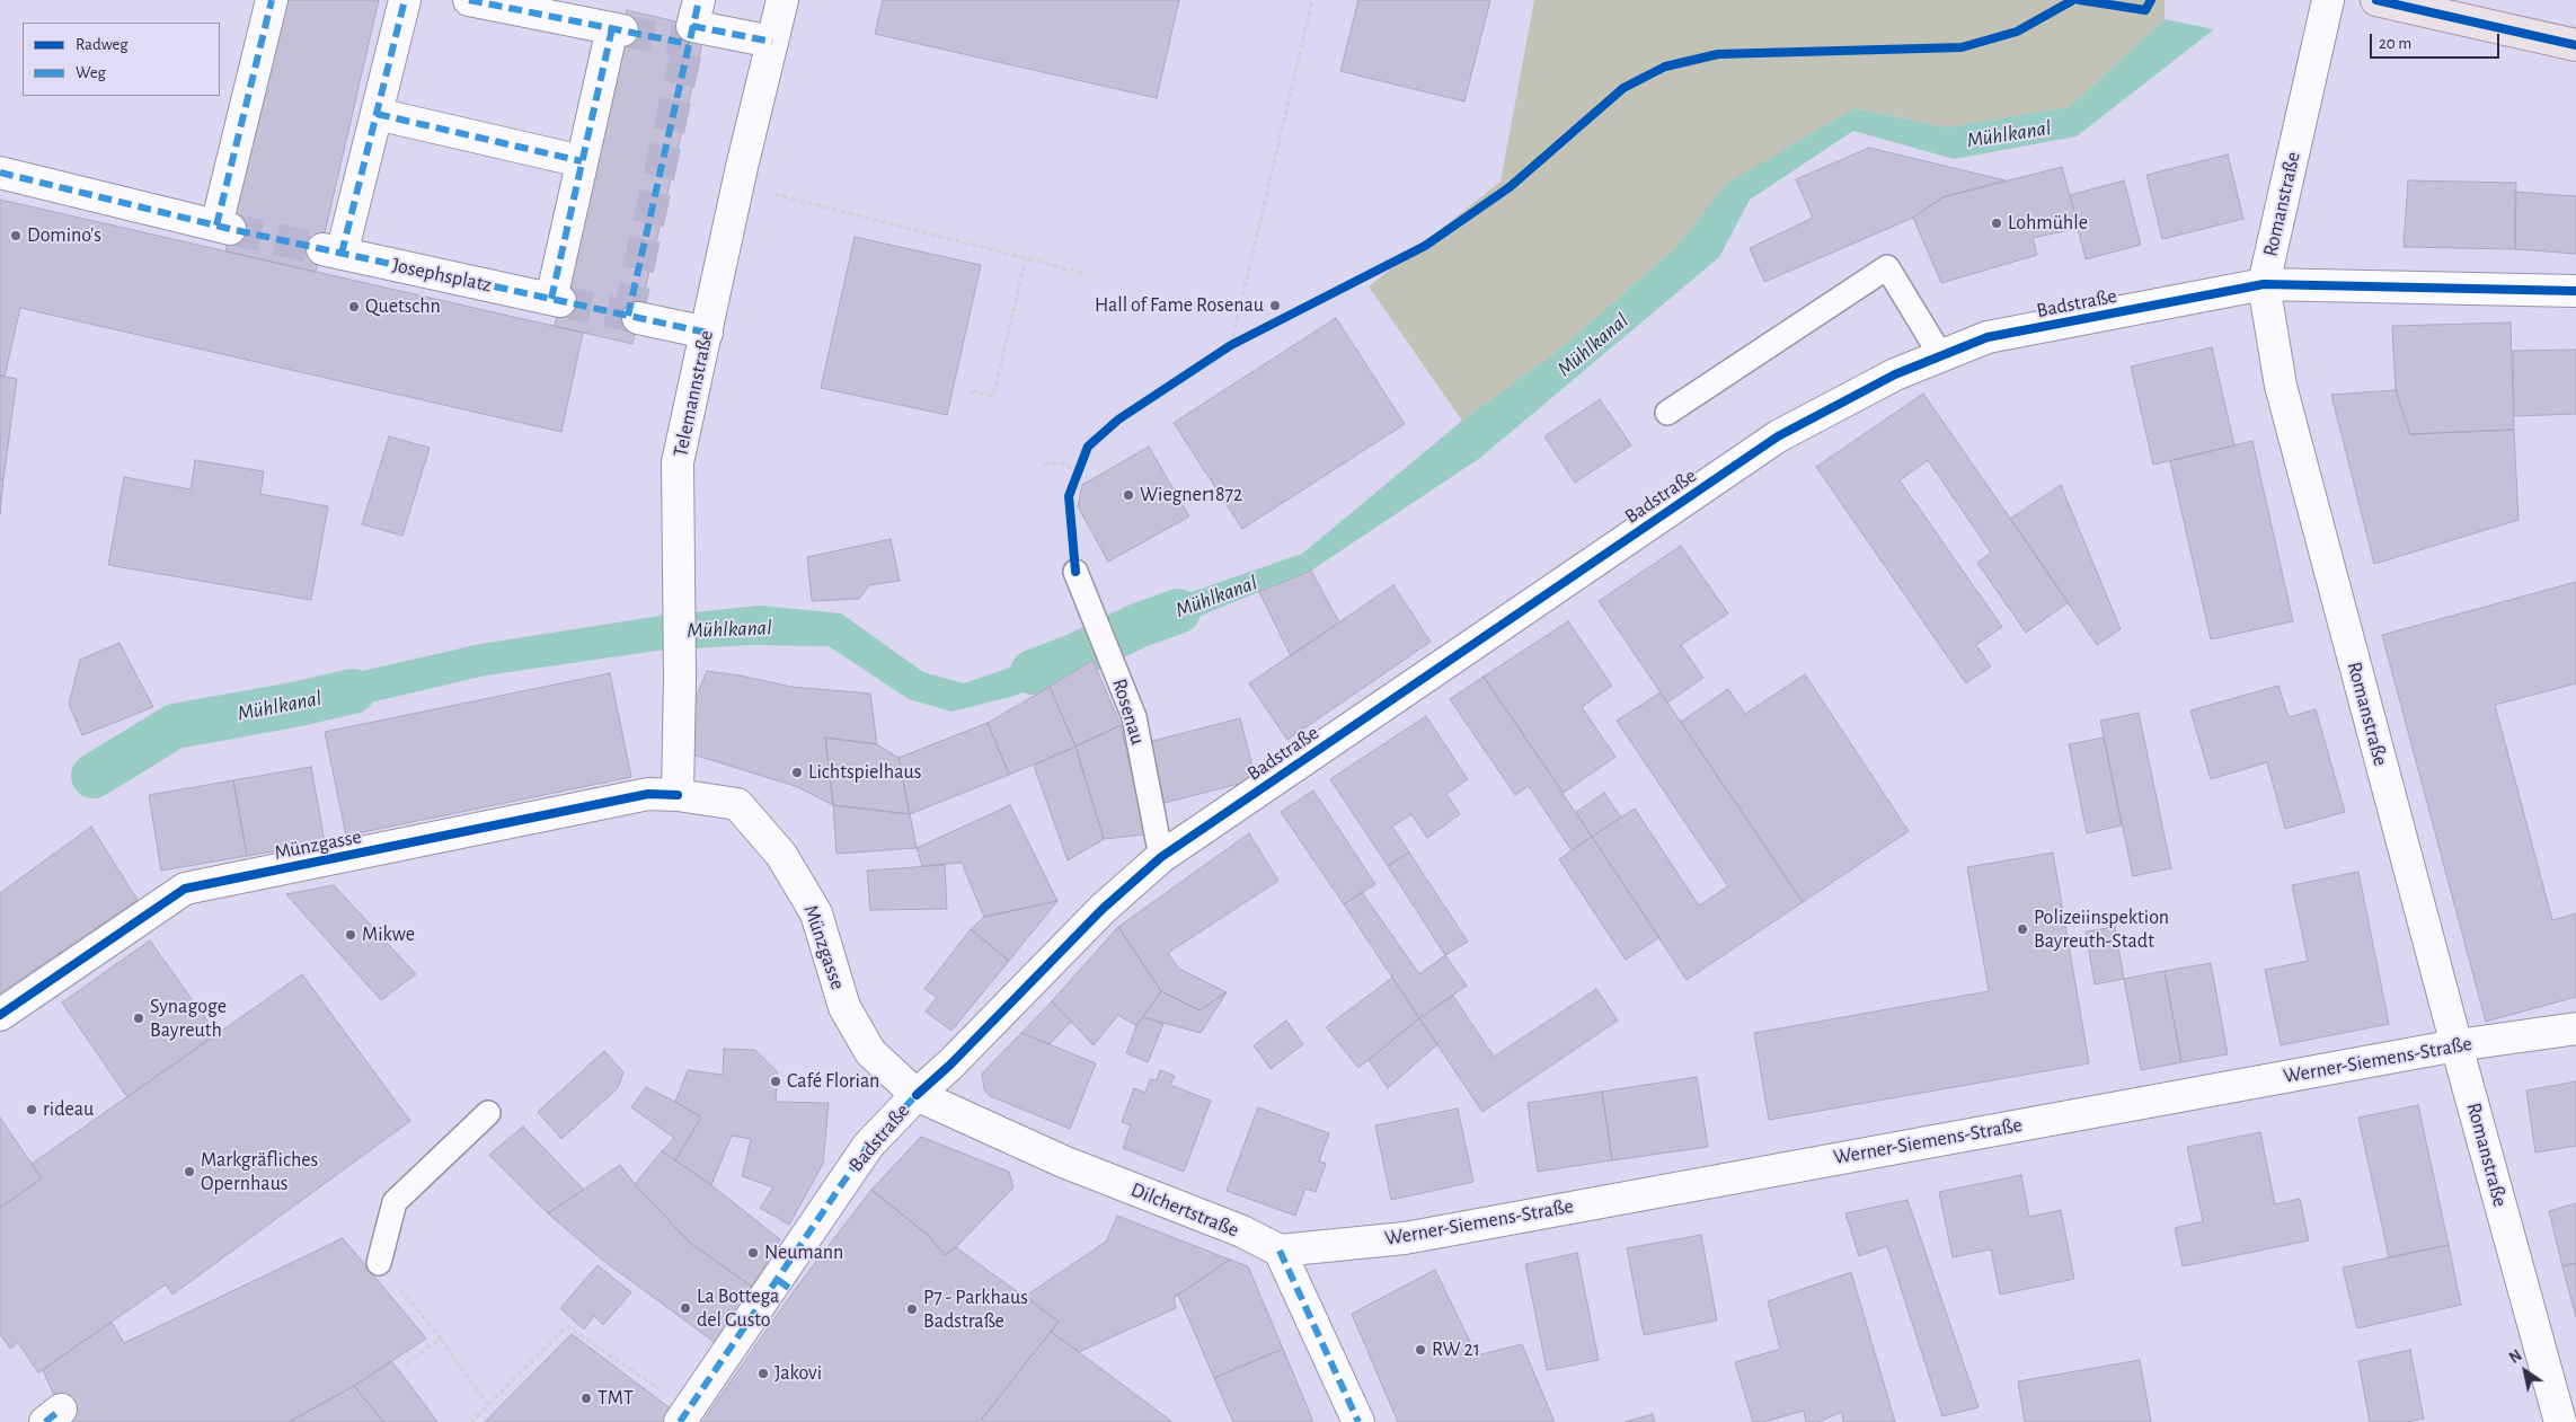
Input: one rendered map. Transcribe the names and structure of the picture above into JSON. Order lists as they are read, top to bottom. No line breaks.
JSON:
{"streets":{"street":["Romanstraße","Josephsplatz","Badstraße","Telemannstraße","Münzgasse","Werner-Siemens-Straße","Dilchertstraße"],"lane":["Rosenau"]},"crossings":[["Romanstraße","Badstraße"],["Romanstraße","Werner-Siemens-Straße"],["Badstraße","Rosenau"],["Badstraße","Münzgasse"],["Badstraße","Dilchertstraße"],["Telemannstraße","Münzgasse"],["Münzgasse","Dilchertstraße"],["Werner-Siemens-Straße","Dilchertstraße"]],"water":["Mühlkanal"],"places":["Lohmühle","Domino's","Hall of Fame Rosenau","Quetschn","Wiegner1872","Lichtspielhaus","Polizeiinspektion Bayreuth-Stadt","Mikwe","Synagoge Bayreuth","Café Florian","rideau","Markgräfliches Opernhaus","Neumann","La Bottega del Gusto","P7 - Parkhaus Badstraße","RW 21","Jakovi","TMT"],"legend":["Radweg","Weg"],"scale_bar":"20 m","north":"top left"}
